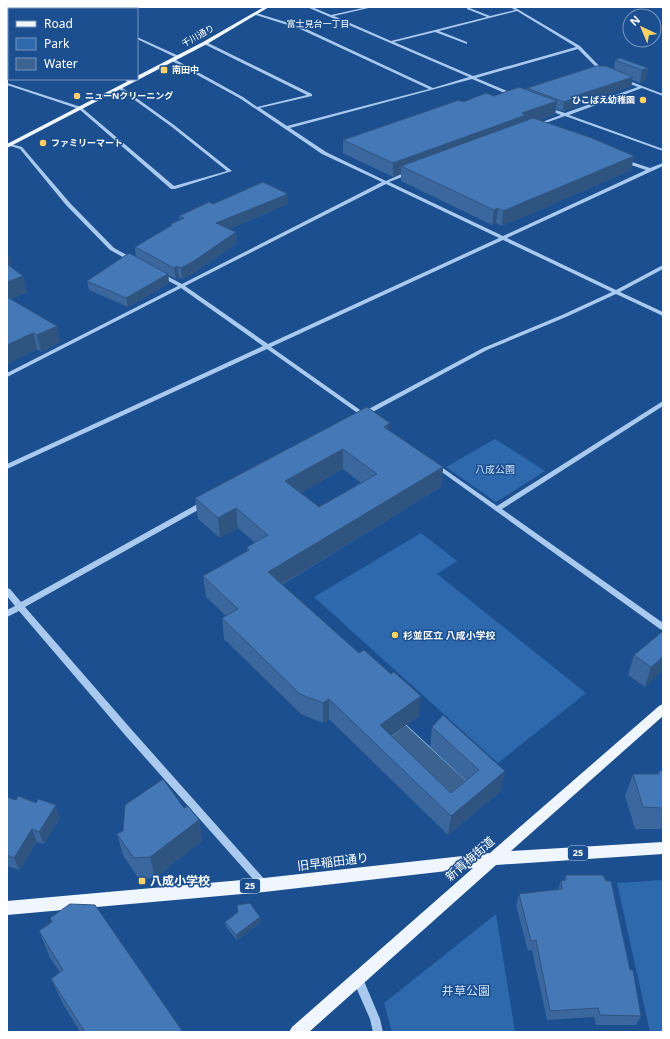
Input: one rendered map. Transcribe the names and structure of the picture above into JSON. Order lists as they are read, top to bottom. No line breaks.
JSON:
{"streets":{"main road":["千川通り","25","新青梅街道","旧早稲田通り"]},"crossings":[["新青梅街道","旧早稲田通り"]],"districts":["富士見台一丁目"],"parks":["八成公園","井草公園"],"places":{"transit":["南田中","八成小学校"],"other":["ニューNクリーニング","ひこばえ幼稚園","ファミリーマート","杉並区立 八成小学校"]},"legend":["Road","Park","Water"],"north":"top left"}
